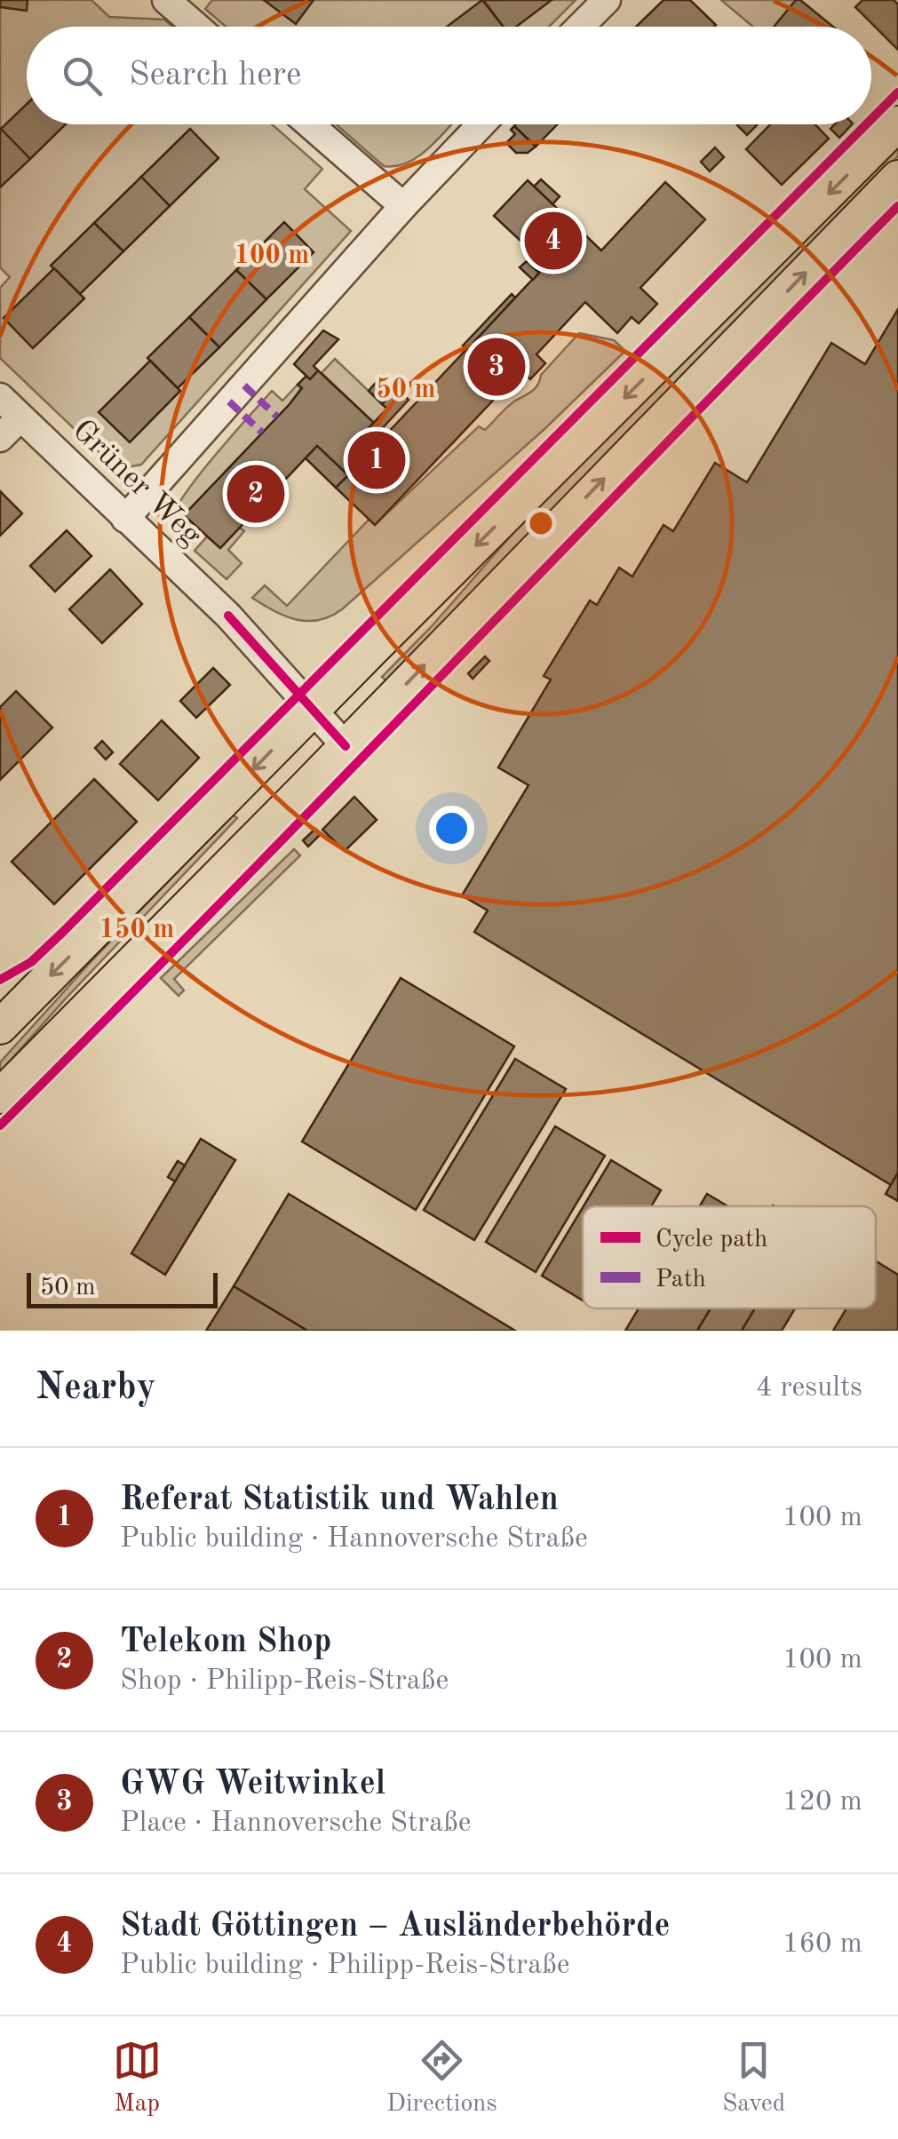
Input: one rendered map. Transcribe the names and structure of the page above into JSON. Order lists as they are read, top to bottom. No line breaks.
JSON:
{"streets":{"street":["Grüner Weg"]},"legend":["Cycle path","Path"],"scale_bar":"50 m","page":{"search":"Search here","pins":["4","3","1","2"],"scale":"50 m","heading":["Nearby","4 results"],"list":[{"mark":"1","name":"Referat Statistik und Wahlen","note":"Public building · Hannoversche Straße","value":"100 m"},{"mark":"2","name":"Telekom Shop","note":"Shop · Philipp-Reis-Straße","value":"100 m"},{"mark":"3","name":"GWG Weitwinkel","note":"Place · Hannoversche Straße","value":"120 m"},{"mark":"4","name":"Stadt Göttingen – Ausländerbehörde","note":"Public building · Philipp-Reis-Straße","value":"160 m"}],"nav":["Map","Directions","Saved"]},"rings":["100 m","50 m","150 m"]}
